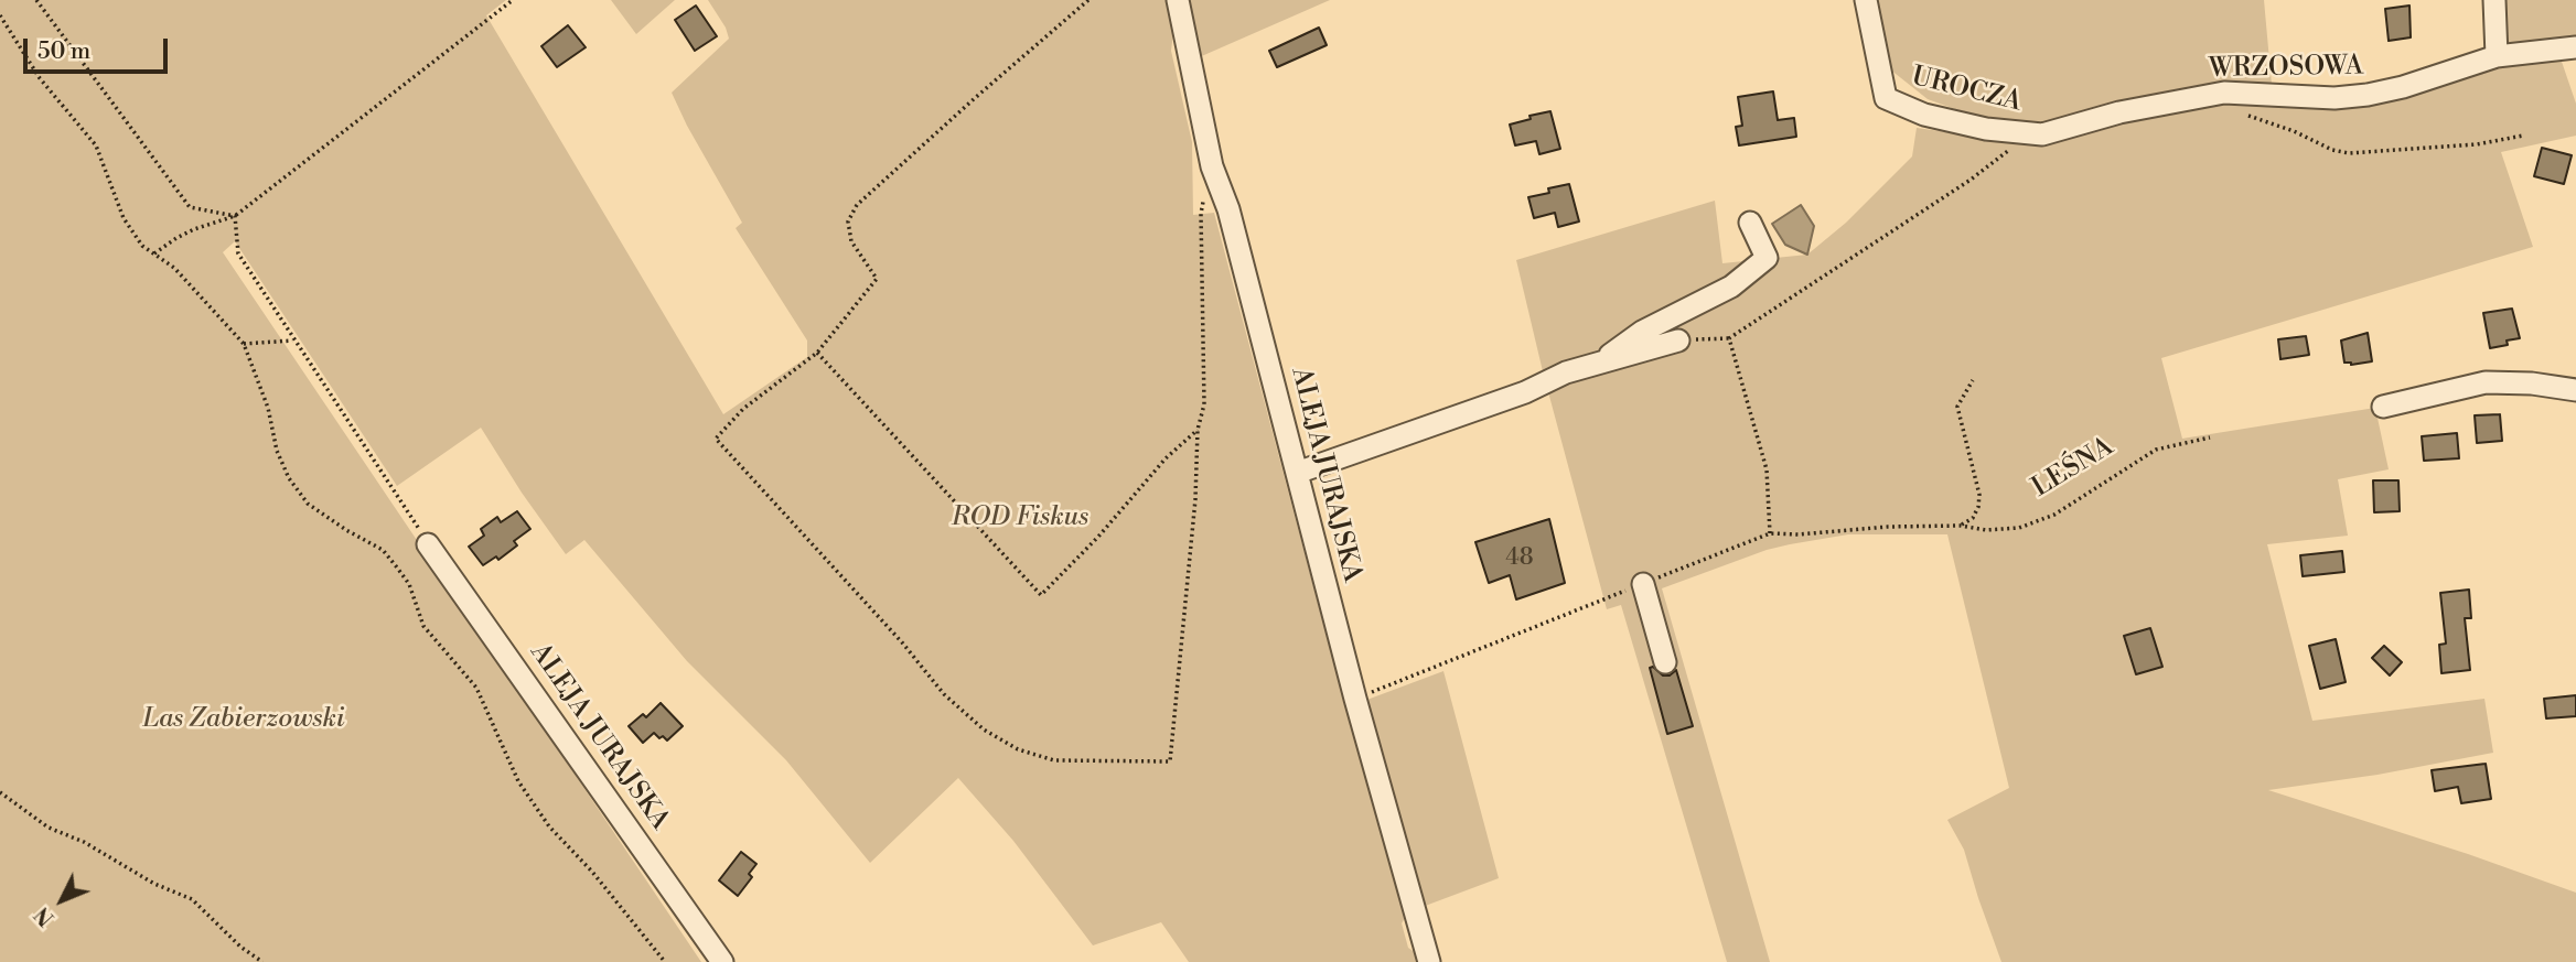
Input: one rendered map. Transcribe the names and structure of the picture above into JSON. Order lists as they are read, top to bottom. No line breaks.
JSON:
{"streets":{"street":["WRZOSOWA","UROCZA","ALEJA JURAJSKA"],"path":["LEŚNA"]},"crossings":[["WRZOSOWA","UROCZA"]],"parks":["ROD Fiskus","Las Zabierzowski"],"house_numbers":["48"],"scale_bar":"50 m","north":"bottom left"}
